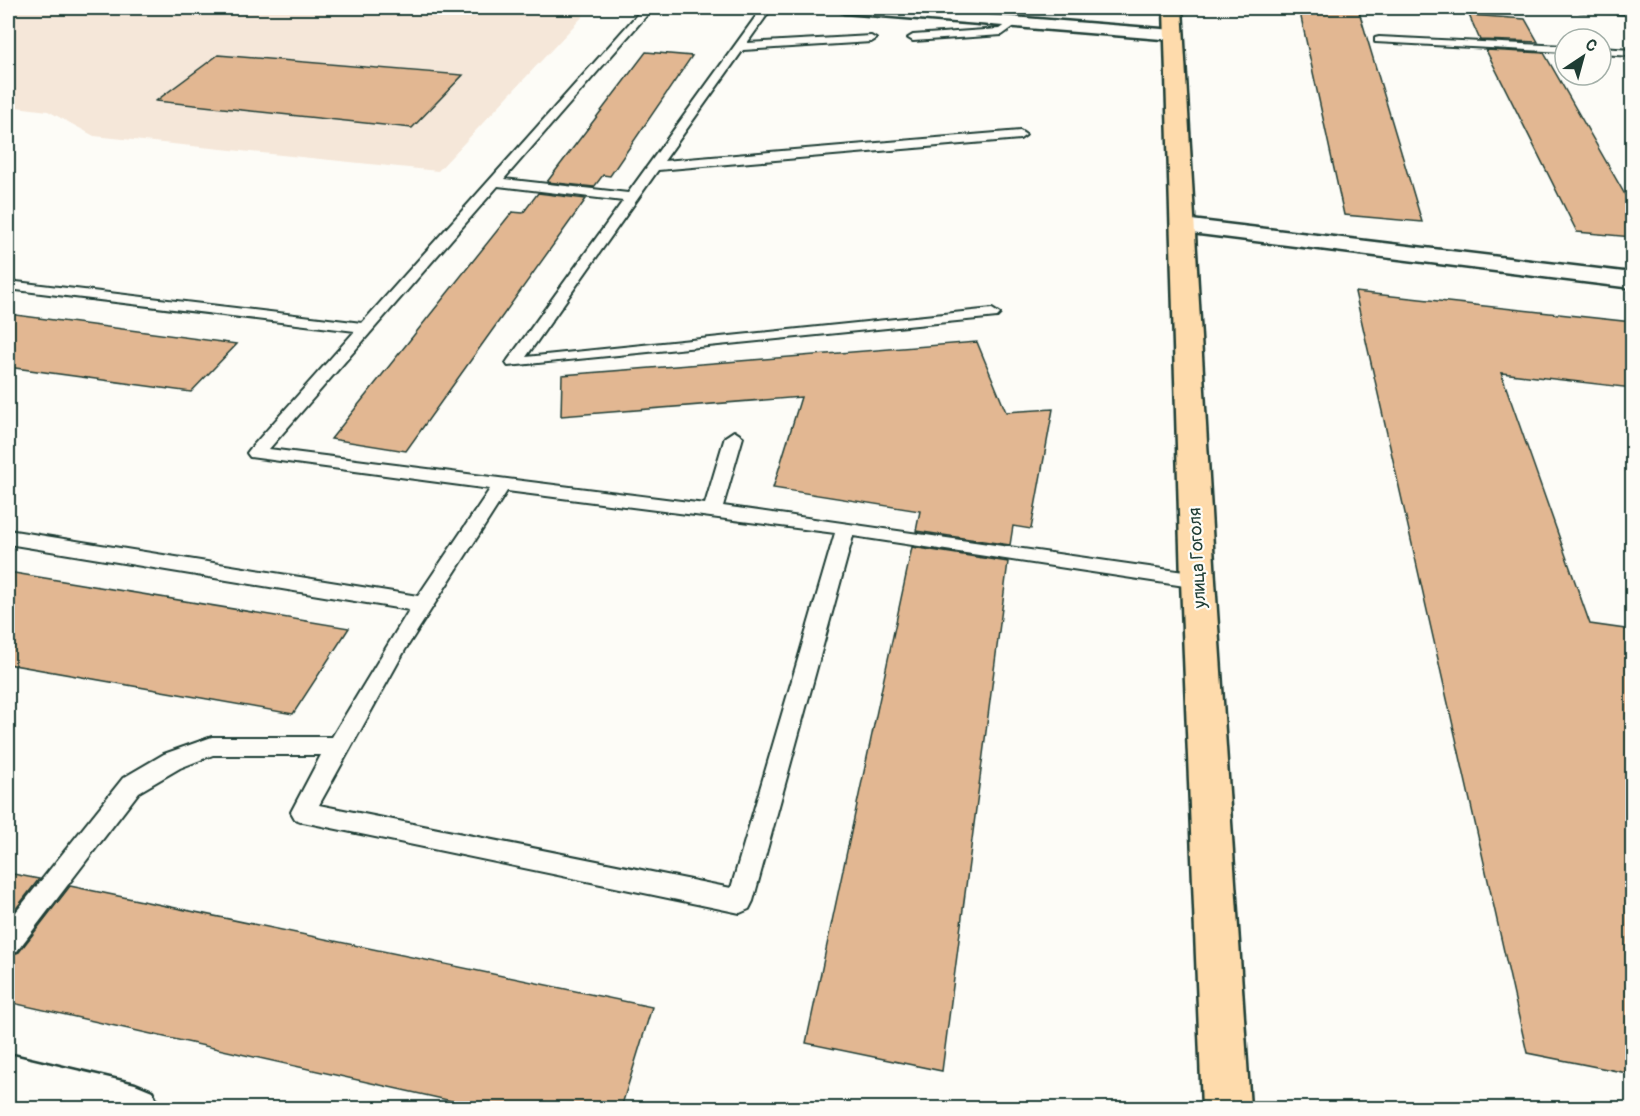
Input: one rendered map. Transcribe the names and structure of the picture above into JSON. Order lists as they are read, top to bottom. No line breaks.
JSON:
{"streets":{"highway":["улица Гоголя"]},"north":"top right"}
